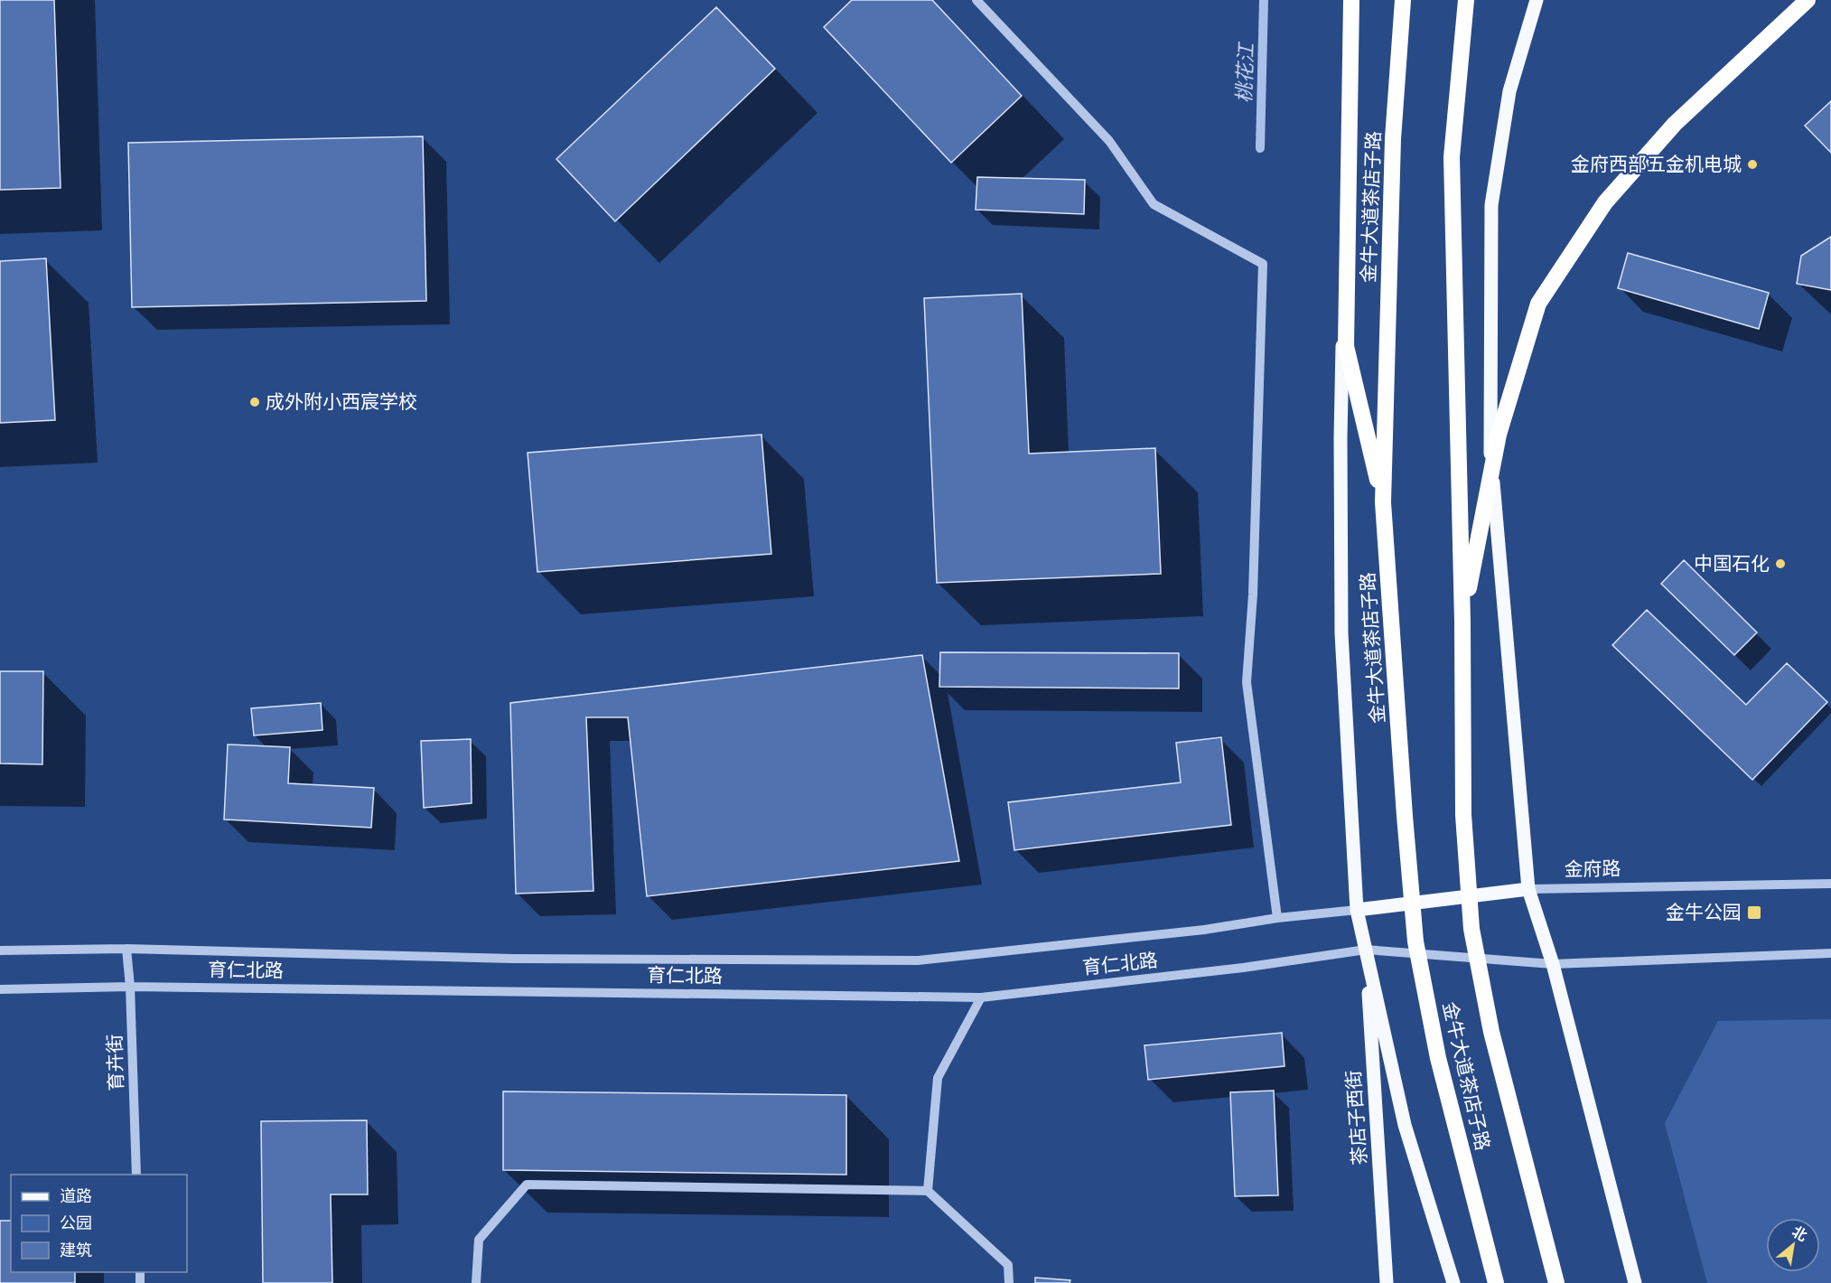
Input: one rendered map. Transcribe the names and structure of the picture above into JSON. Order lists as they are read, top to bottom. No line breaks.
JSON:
{"streets":{"highway":["金牛大道茶店子路"],"main road":["金府路","茶店子西街"],"street":["育仁北路","育卉街"]},"crossings":[["育仁北路","育卉街"],["育仁北路","茶店子西街"]],"water":["桃花江"],"places":{"other":["金府西部五金机电城","成外附小西宸学校","中国石化"],"transit":["金牛公园"]},"legend":["道路","公园","建筑"],"north":"top right"}
